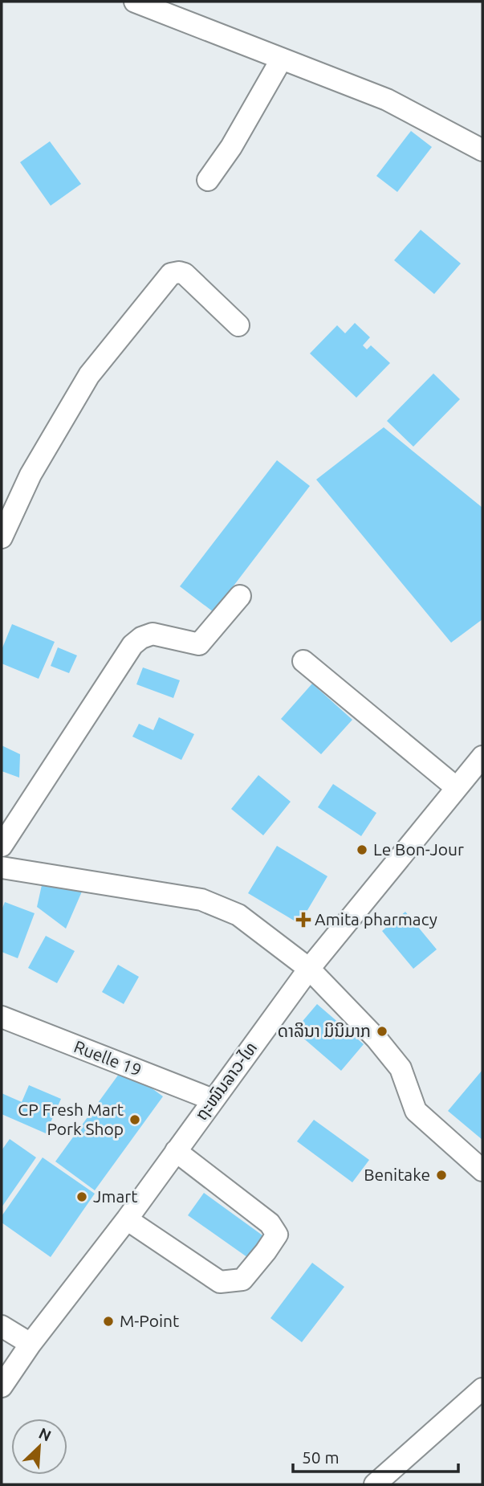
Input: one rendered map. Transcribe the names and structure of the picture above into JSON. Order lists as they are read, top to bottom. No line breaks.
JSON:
{"streets":{"street":["Ruelle 19","ຖະໜົນລາວ-ໄທ"]},"crossings":[["Ruelle 19","ຖະໜົນລາວ-ໄທ"]],"places":{"other":["Le Bon-Jour","ດາລິນາ ມິນິມາກ","CP Fresh Mart Pork Shop","Benitake","Jmart","M-Point"],"health":["Amita pharmacy"]},"scale_bar":"50 m","north":"top right"}
